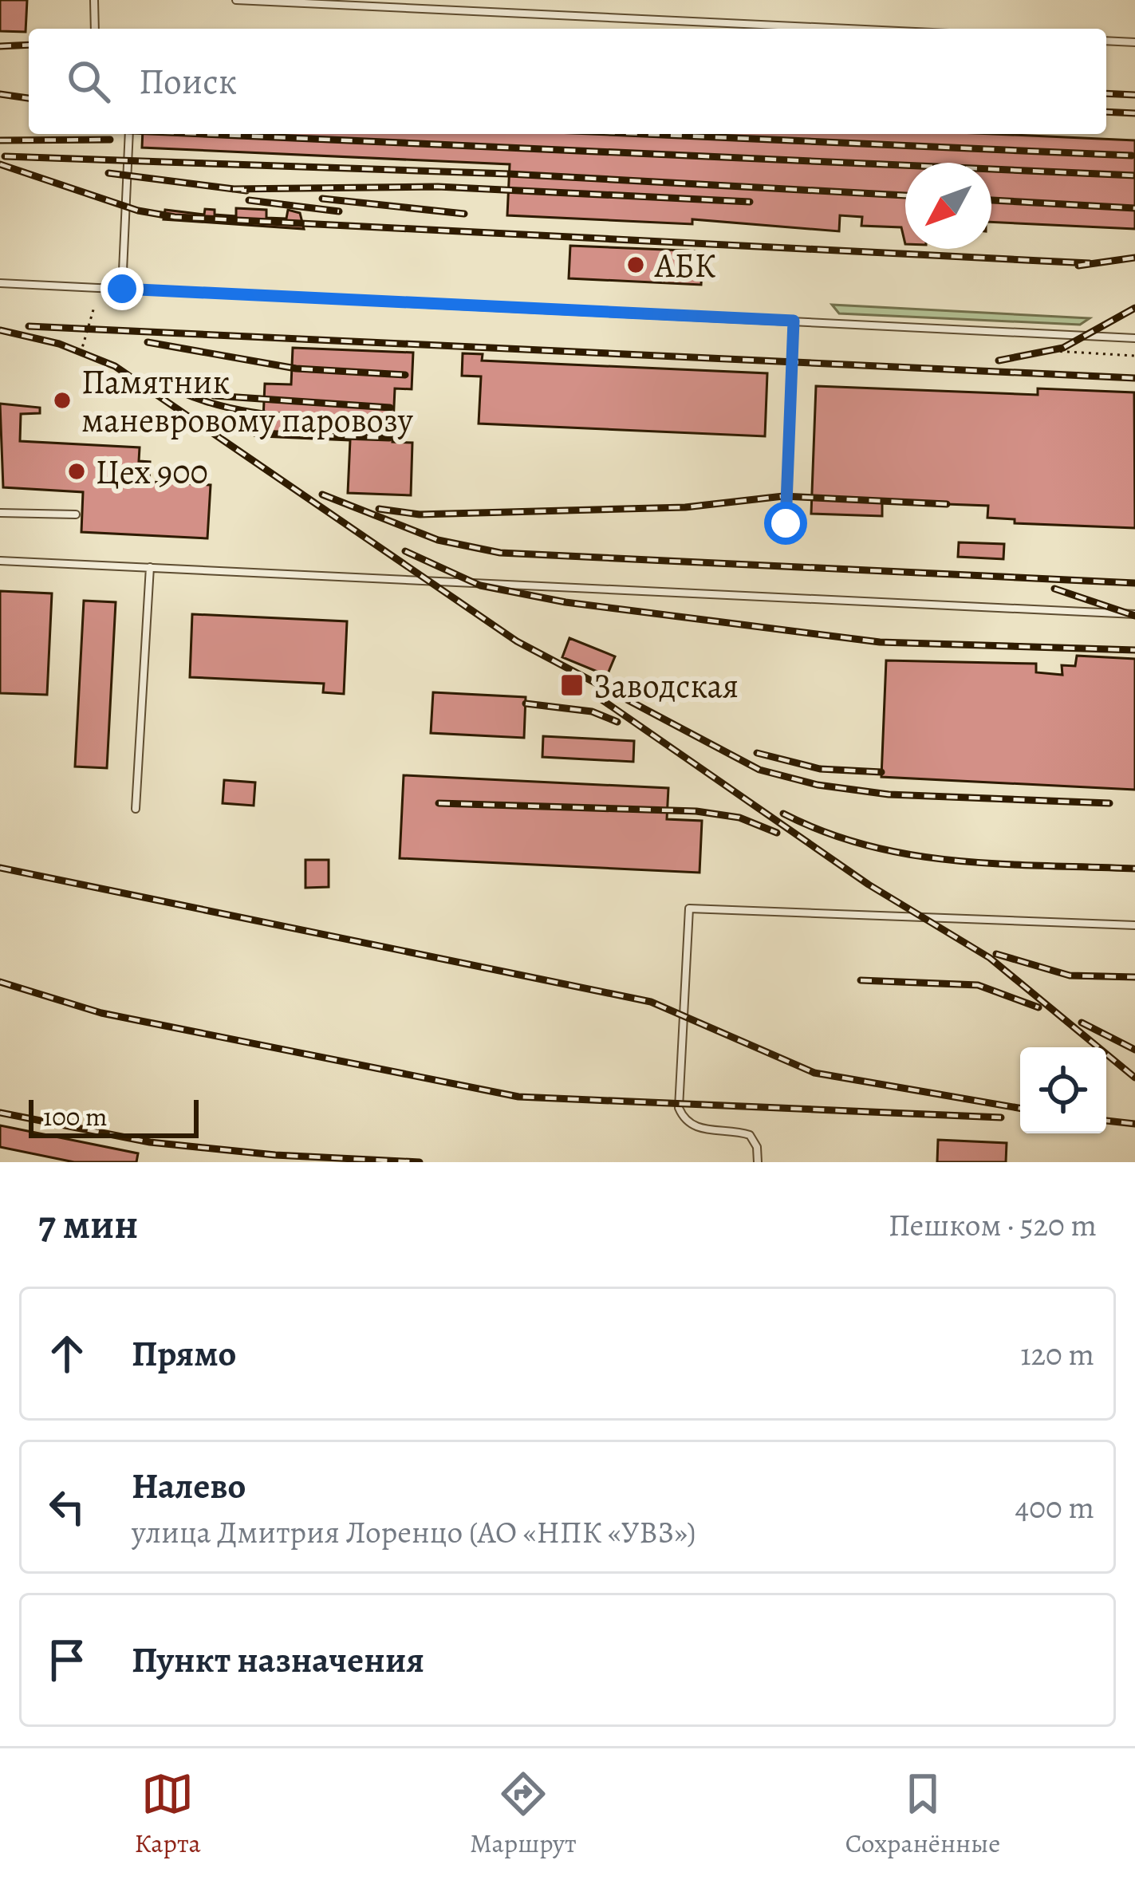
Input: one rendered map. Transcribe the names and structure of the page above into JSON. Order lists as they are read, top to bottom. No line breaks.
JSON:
{"places":{"other":["АБК","Памятник маневровому паровозу","Цех 900"],"transit":["Заводская"]},"scale_bar":"100 m","north":"bottom left","page":{"search":"Поиск","scale":"100 m","heading":["7 мин","Пешком · 520 m"],"list":[["Прямо","120 m"],["Налево","улица Дмитрия Лоренцо (АО «НПК «УВЗ»)","400 m"],"Пункт назначения"],"nav":["Карта","Маршрут","Сохранённые"]}}
